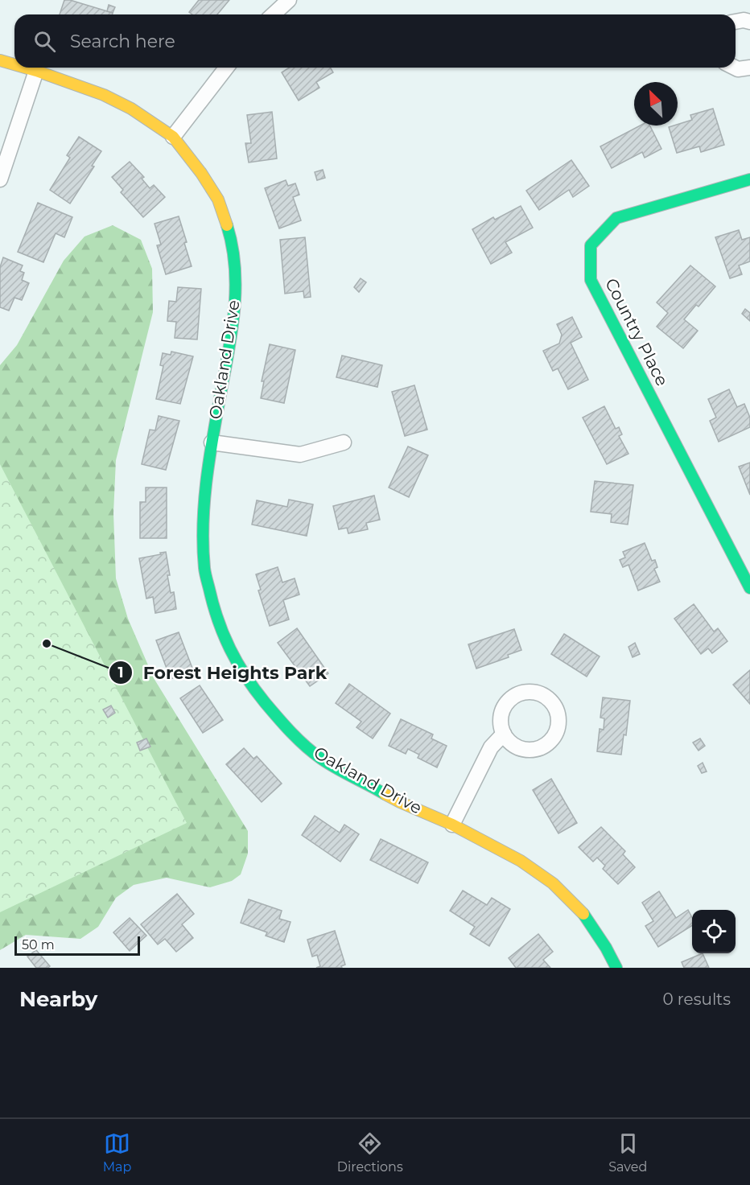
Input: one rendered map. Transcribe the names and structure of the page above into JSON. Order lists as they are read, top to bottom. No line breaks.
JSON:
{"streets":{"street":["Country Place","Oakland Drive"]},"places":["Forest Heights Park"],"scale_bar":"50 m","north":"top left","page":{"search":"Search here","scale":"50 m","heading":["Nearby","0 results"],"nav":["Map","Directions","Saved"]}}
